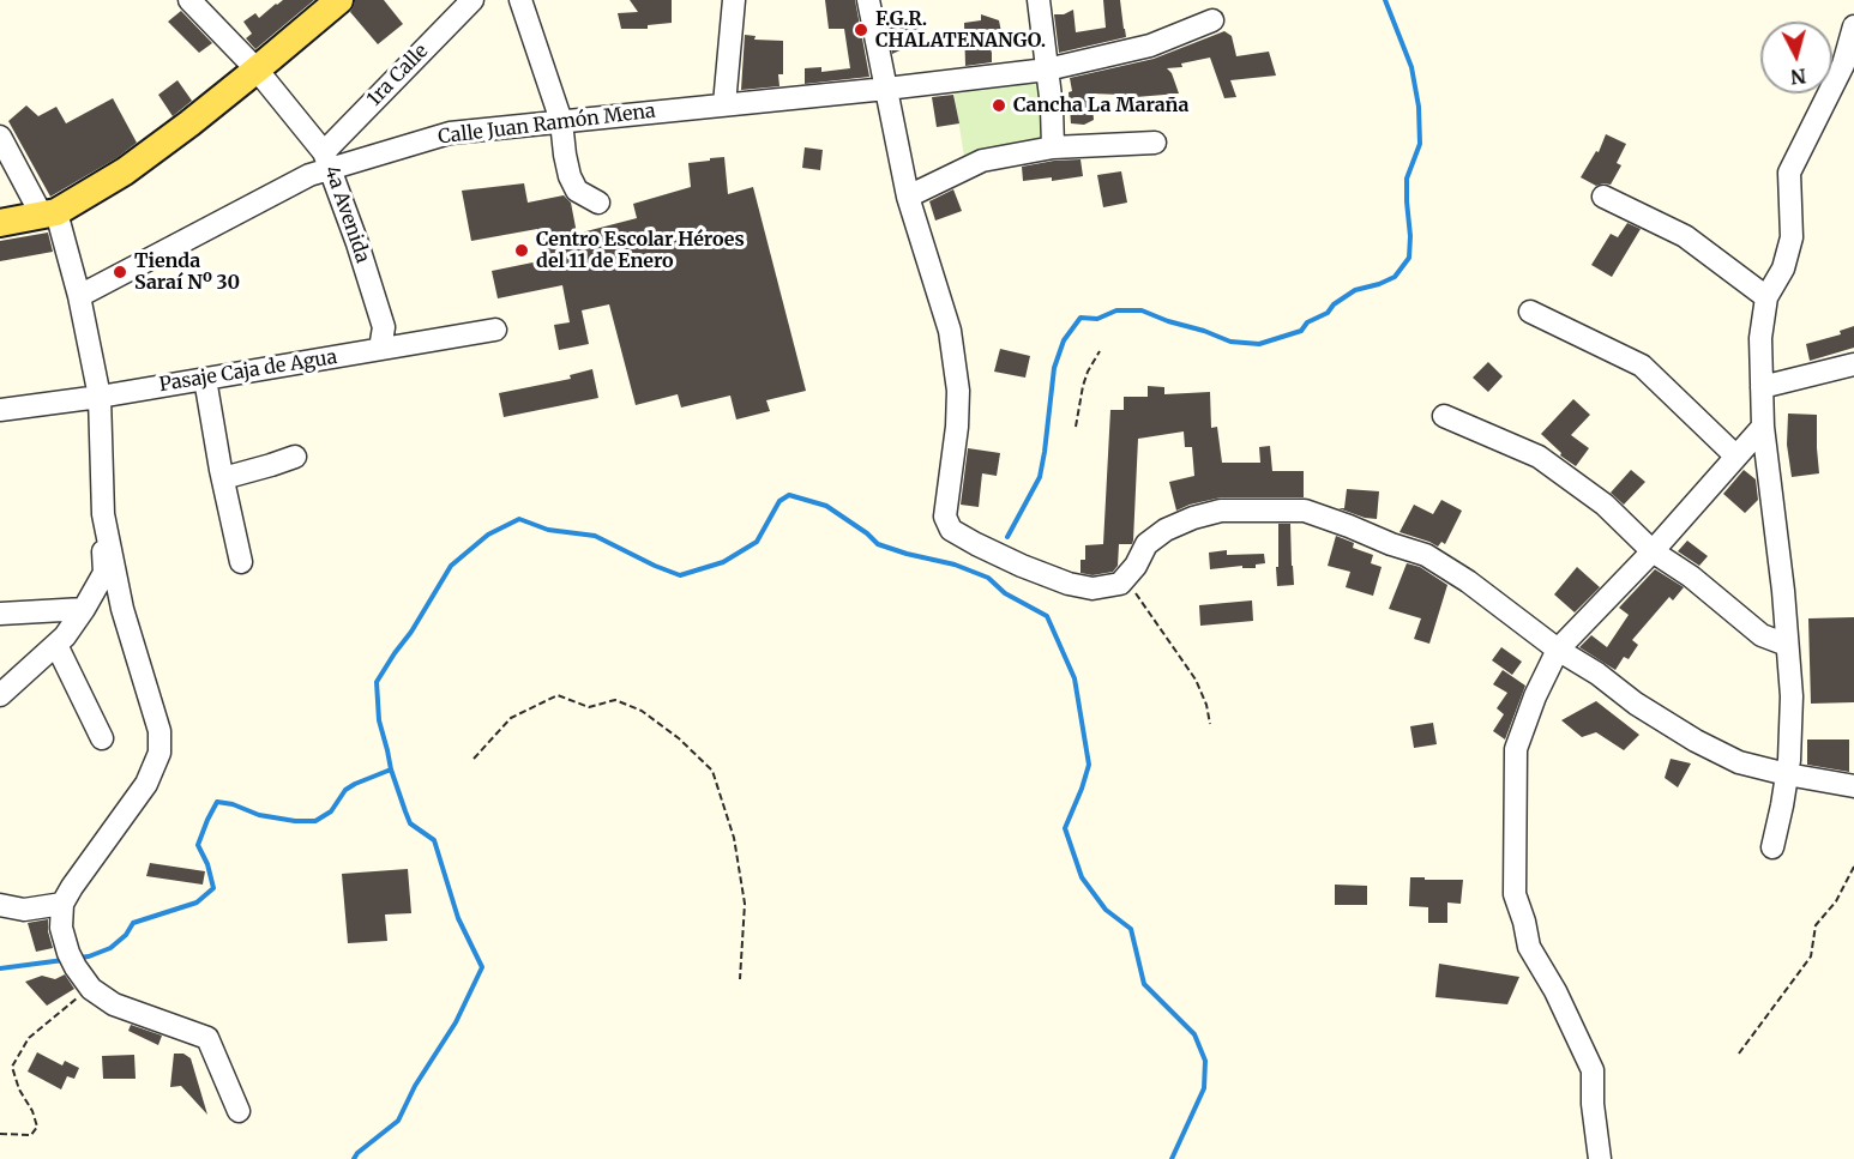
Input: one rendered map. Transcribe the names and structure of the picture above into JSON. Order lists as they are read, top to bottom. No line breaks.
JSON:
{"streets":{"street":["1ra Calle","Calle Juan Ramón Mena","4a Avenida","Pasaje Caja de Agua"]},"crossings":[["1ra Calle","Calle Juan Ramón Mena"],["1ra Calle","4a Avenida"],["Calle Juan Ramón Mena","4a Avenida"],["4a Avenida","Pasaje Caja de Agua"]],"places":["F.G.R. CHALATENANGO.","Cancha La Maraña","Centro Escolar Héroes del 11 de Enero","Tienda Saraí Nº 30"],"north":"bottom"}
